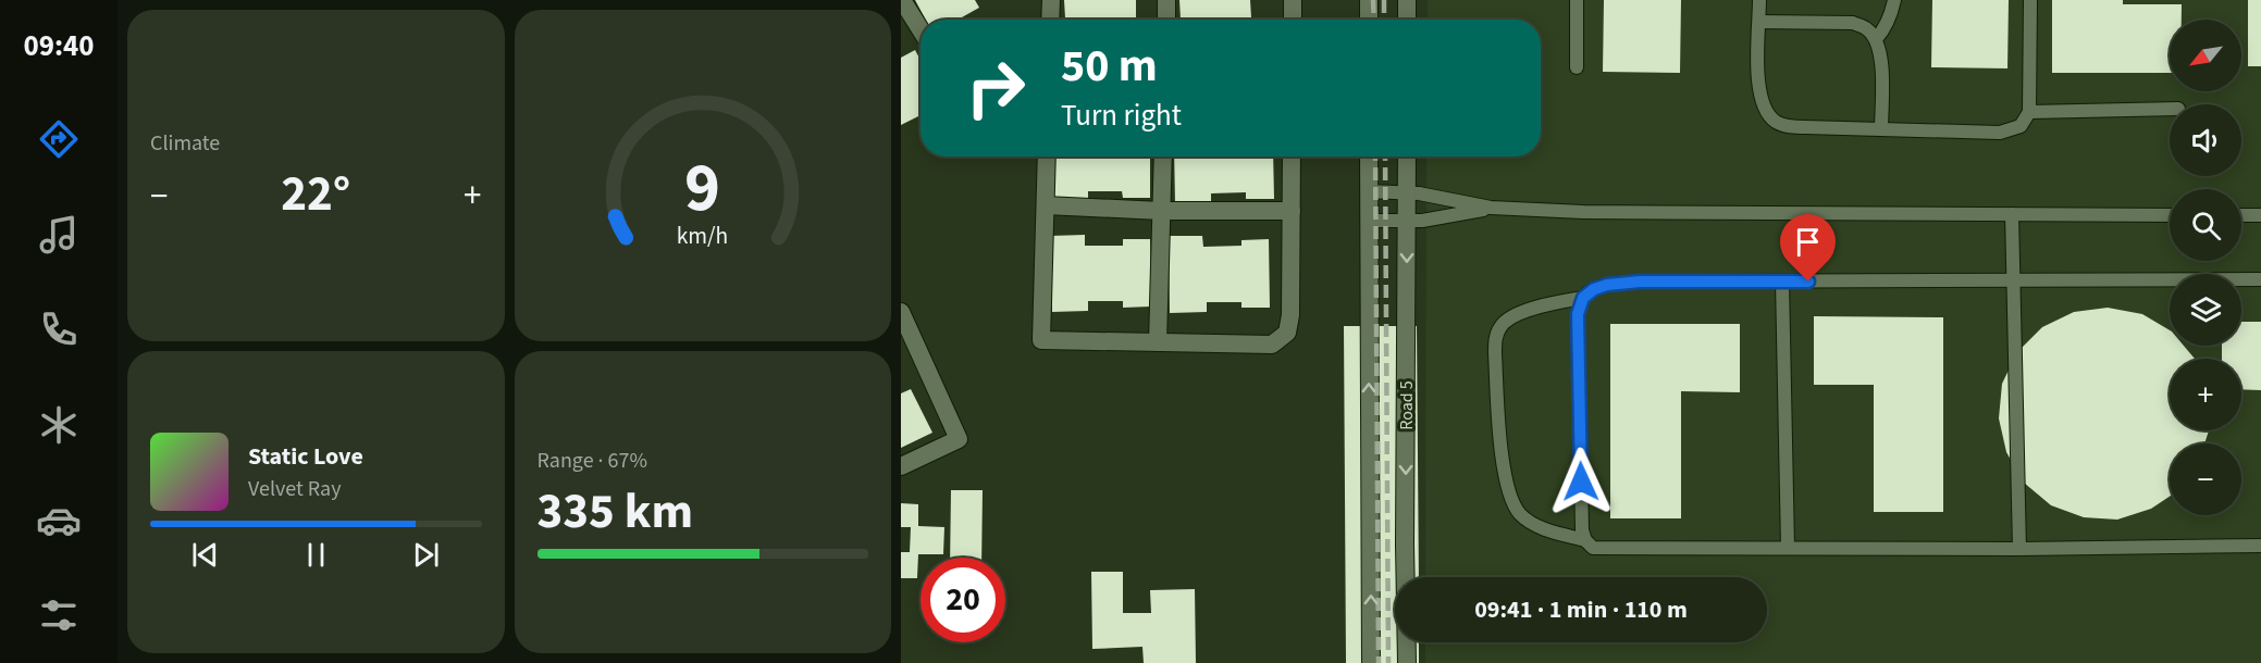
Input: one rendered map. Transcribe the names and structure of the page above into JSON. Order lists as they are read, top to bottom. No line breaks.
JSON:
{"streets":{"street":["Road 5"]},"north":"bottom left","page":{"tabs":"09:40","tile":["Climate",["Range · 67%","335 km"]],"map_buttons":["+","−"],"turn":["50 m","Turn right"],"heat":["−","22°","+"],"song":["Static Love","Velvet Ray"],"limit":"20","trip":"09:41 · 1 min · 110 m","gauge":["9","km/h"]}}
